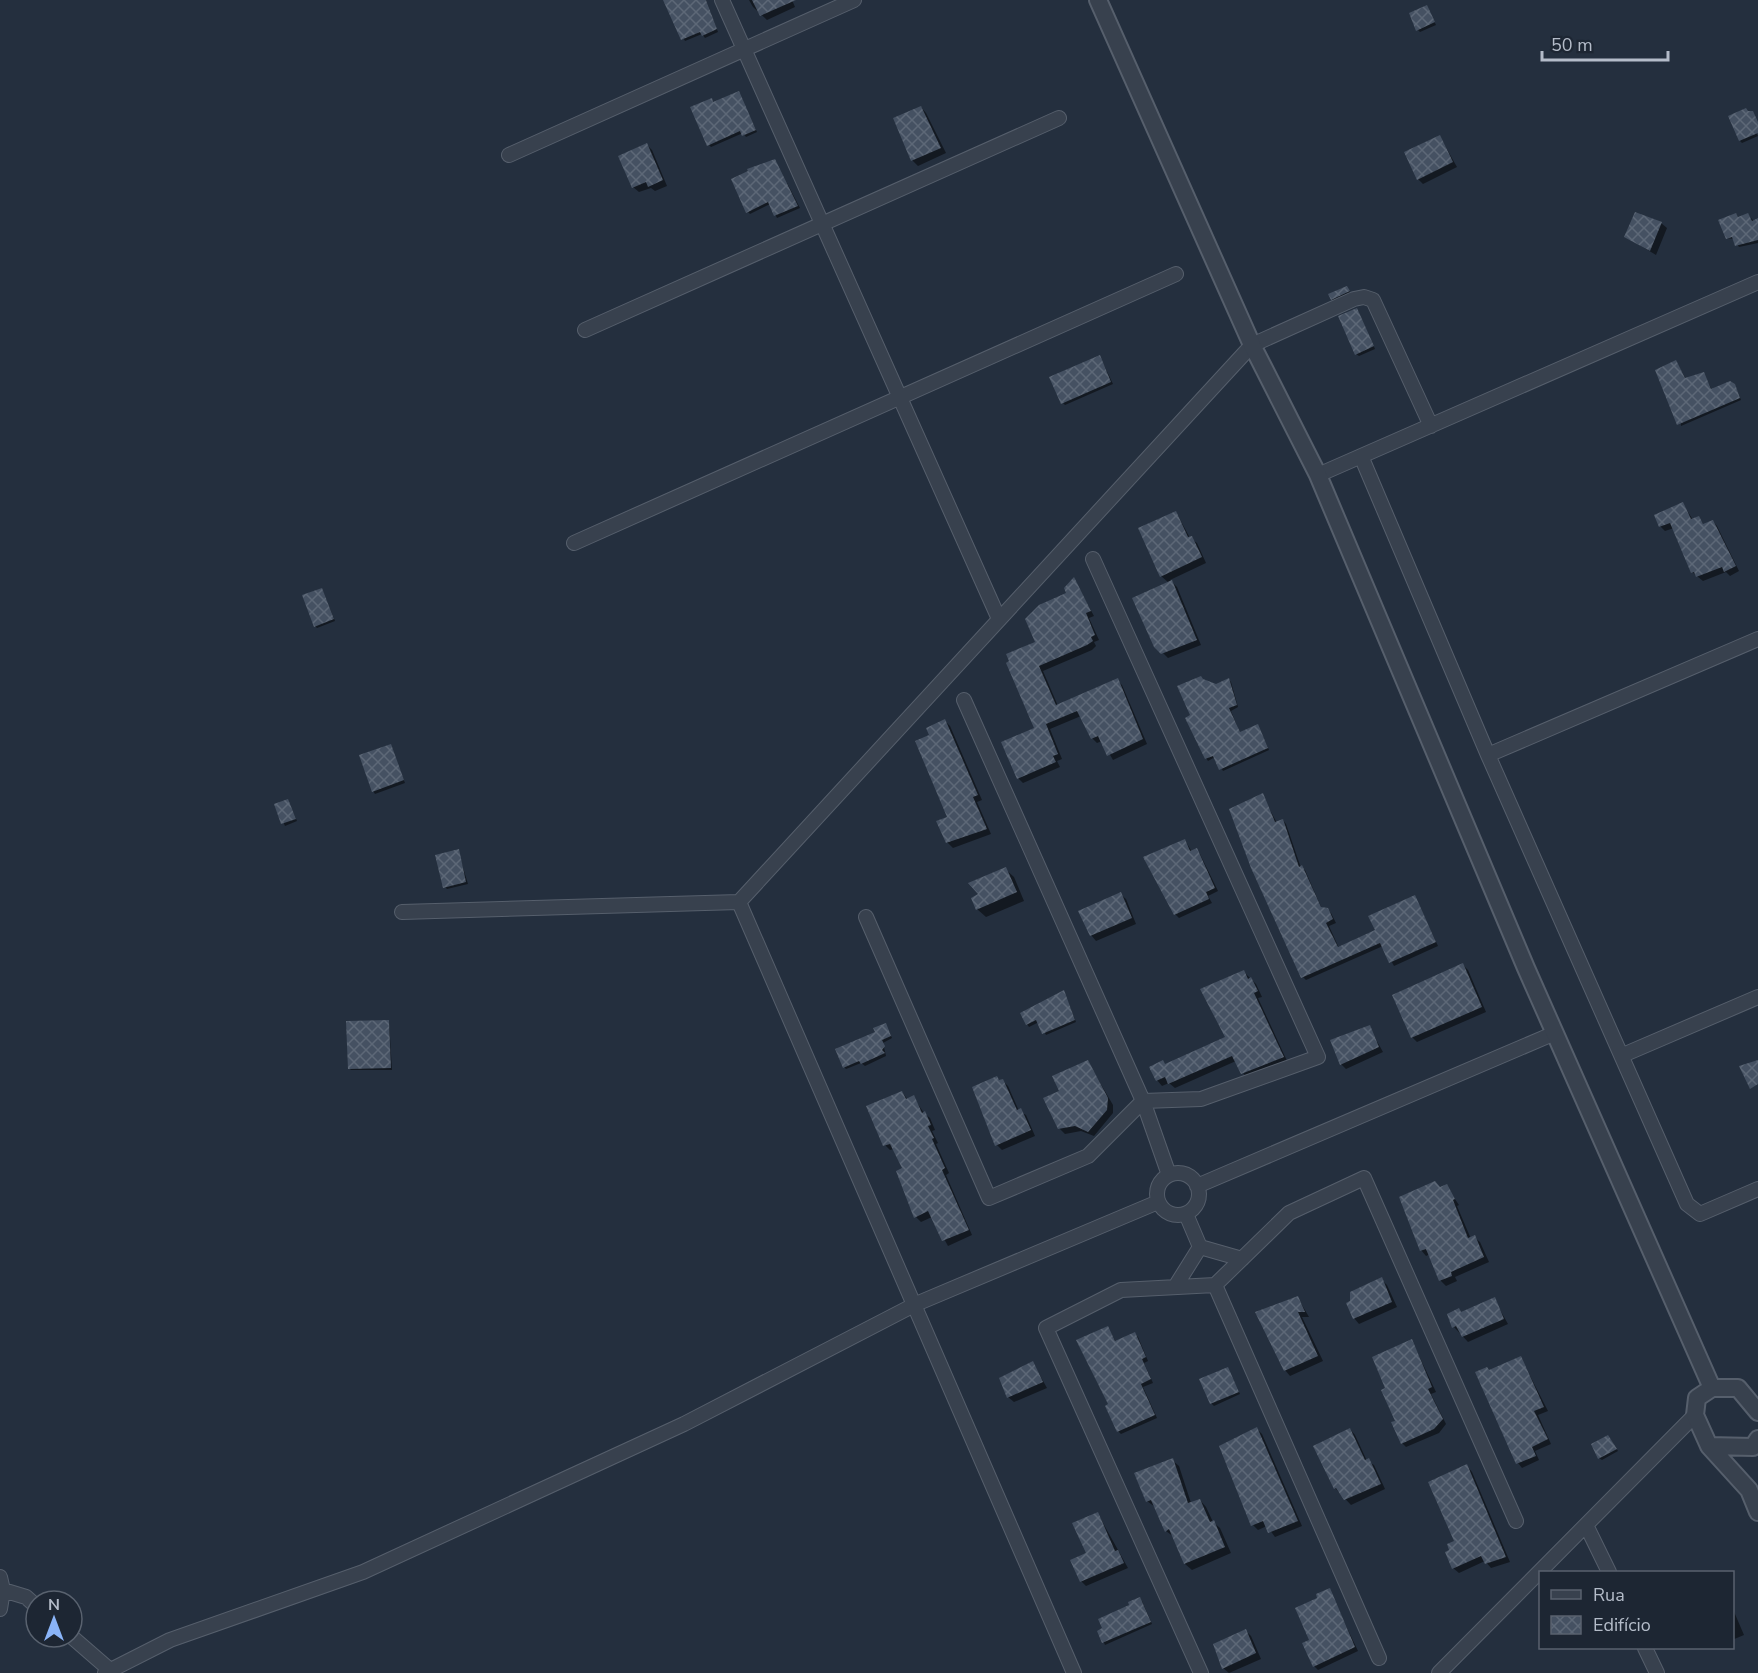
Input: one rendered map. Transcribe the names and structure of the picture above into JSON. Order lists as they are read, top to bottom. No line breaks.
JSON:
{"legend":["Rua","Edifício"],"scale_bar":"50 m","north":"top"}
